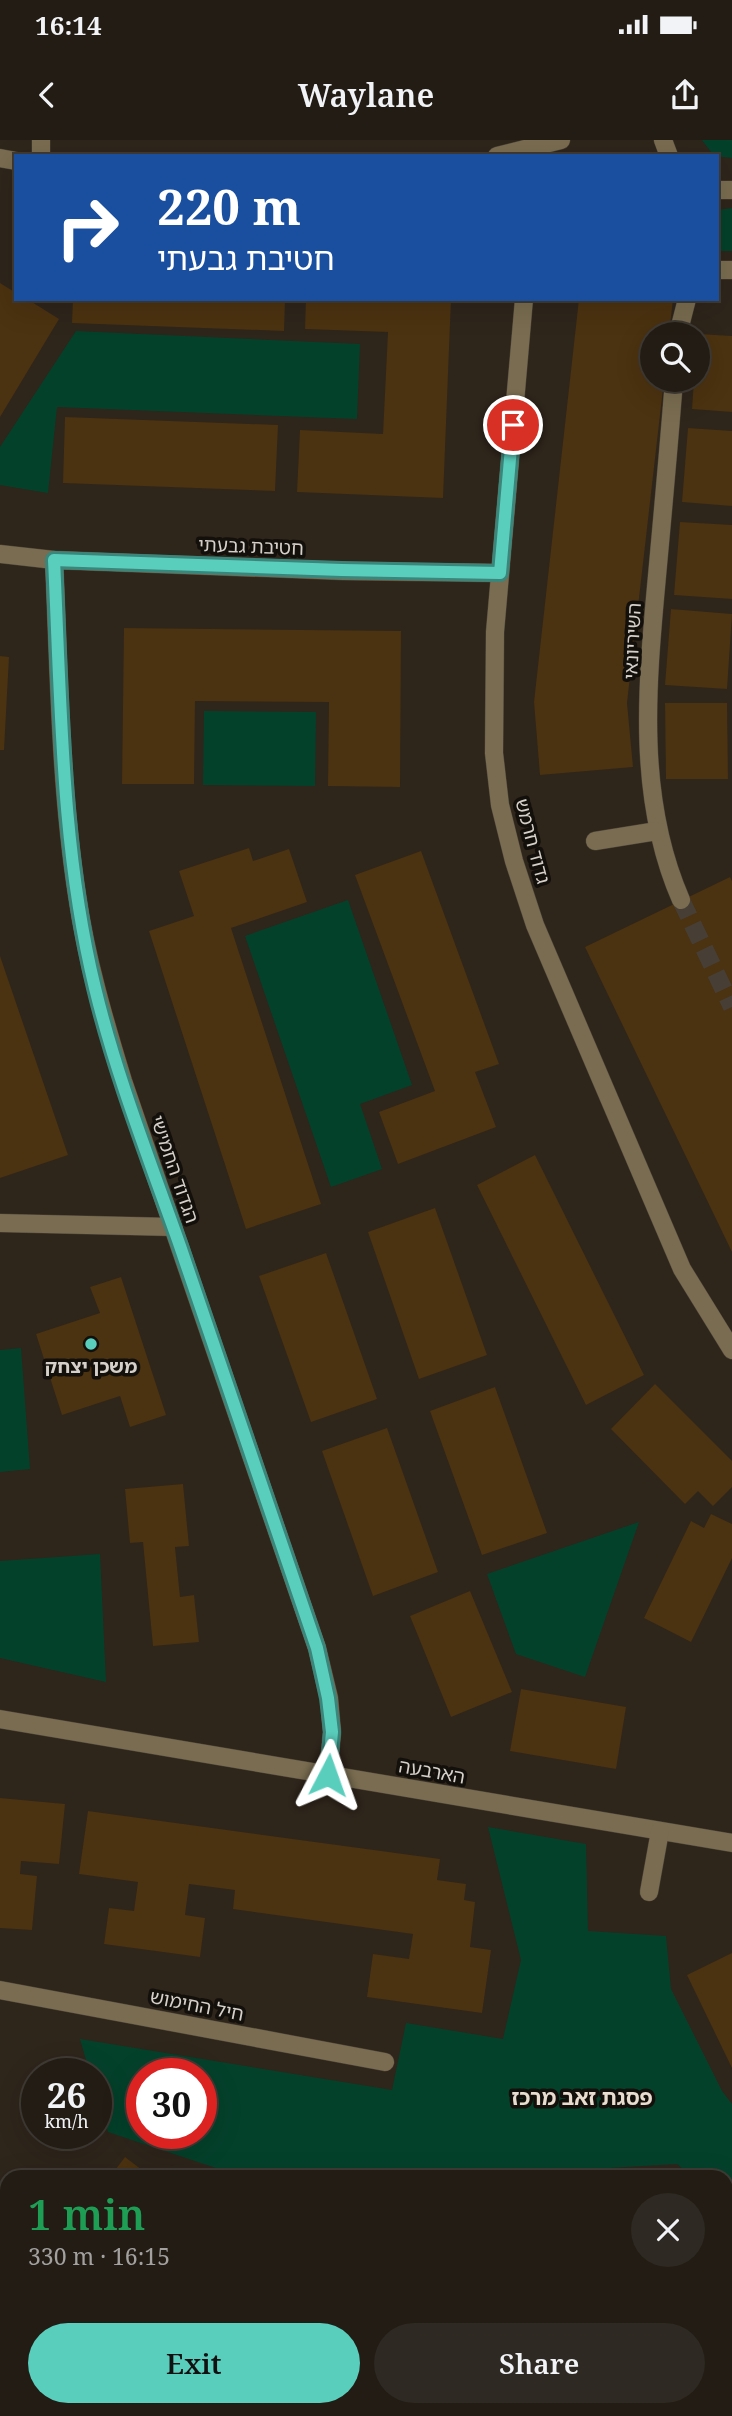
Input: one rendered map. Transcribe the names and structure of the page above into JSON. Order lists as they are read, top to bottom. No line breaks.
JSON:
{"streets":{"street":["חטיבת גבעתי","השיריונאי","גדוד חרמש","הגדוד החמישי","הארבעה","חיל החימוש"]},"crossings":[["חטיבת גבעתי","גדוד חרמש"],["חטיבת גבעתי","הגדוד החמישי"],["הגדוד החמישי","הארבעה"]],"districts":["פסגת זאב מרכז"],"places":["משכן יצחק"],"page":{"status":"16:14","header":"Waylane","turn":["220 m","חטיבת גבעתי"],"speed":"26 km/h","limit":"30","heading":["1 min","330 m · 16:15"],"buttons":["Exit","Share"]}}
